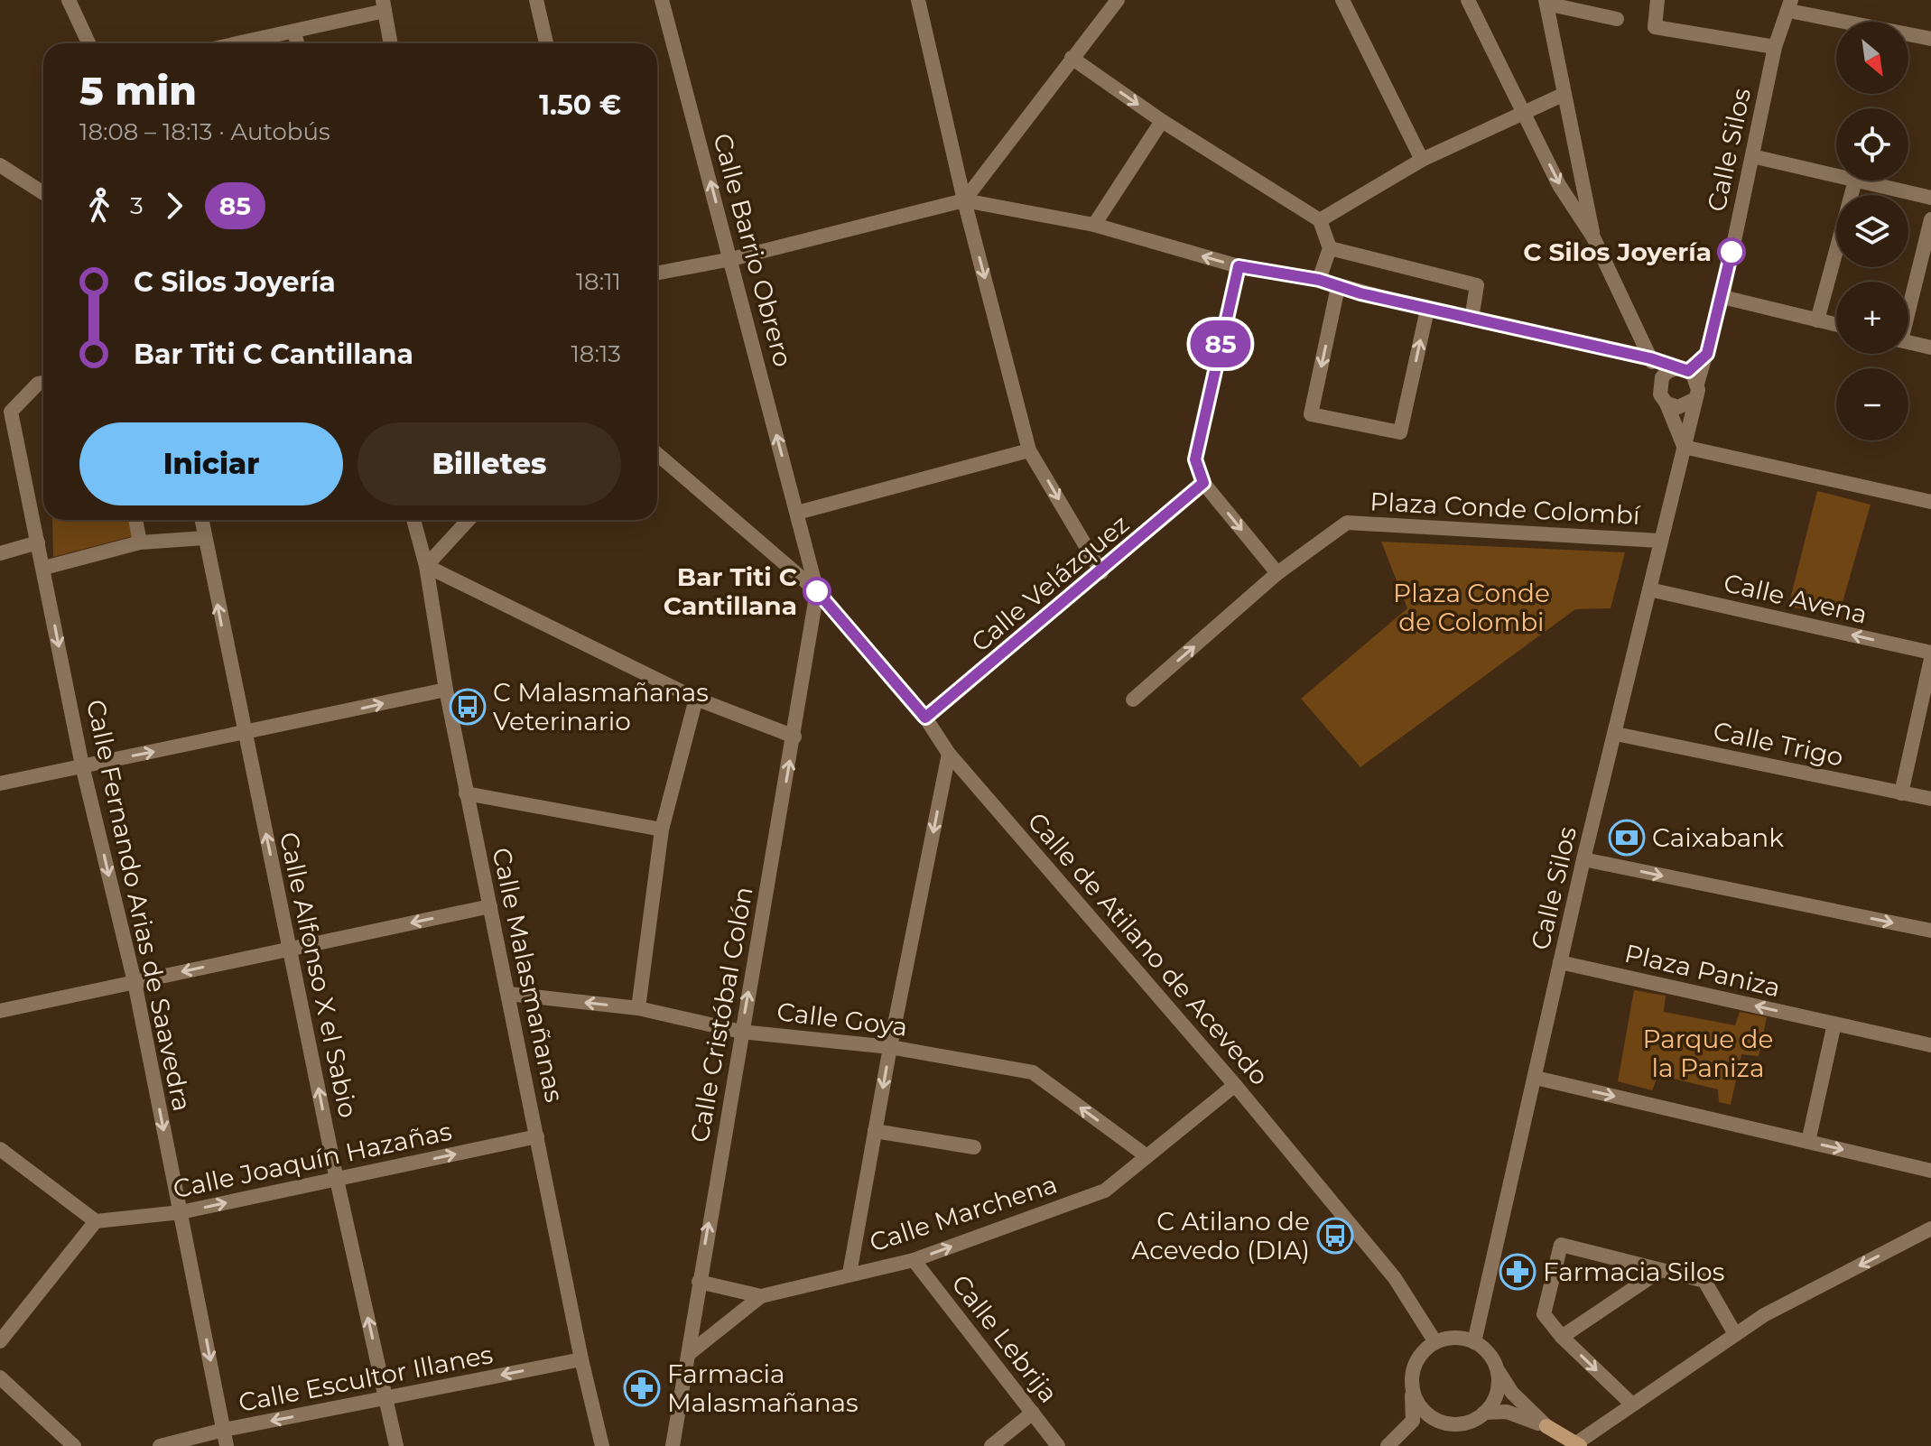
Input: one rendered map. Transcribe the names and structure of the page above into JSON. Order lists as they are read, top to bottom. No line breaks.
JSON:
{"streets":{"street":["Calle Silos","Calle Barrio Obrero","Plaza Conde Colombí","Calle Velázquez","Calle Avena","Calle Trigo","Calle Fernando Arias de Saavedra","Calle de Atilano de Acevedo","Plaza Paniza","Calle Alfonso X el Sabio","Calle Malasmañanas","Calle Cristóbal Colón","Calle Goya","Calle Joaquín Hazañas","Calle Marchena","Calle Lebrija","Calle Escultor Illanes"]},"crossings":[["Calle Silos","Plaza Conde Colombí"],["Calle Silos","Calle Avena"],["Calle Silos","Calle Trigo"],["Calle Silos","Calle de Atilano de Acevedo"],["Calle Silos","Plaza Paniza"],["Calle Barrio Obrero","Calle de Atilano de Acevedo"],["Calle Barrio Obrero","Calle Cristóbal Colón"],["Calle Velázquez","Calle de Atilano de Acevedo"],["Calle Fernando Arias de Saavedra","Calle Joaquín Hazañas"],["Calle Fernando Arias de Saavedra","Calle Escultor Illanes"],["Calle de Atilano de Acevedo","Calle Cristóbal Colón"],["Calle de Atilano de Acevedo","Calle Marchena"],["Calle Alfonso X el Sabio","Calle Joaquín Hazañas"],["Calle Alfonso X el Sabio","Calle Escultor Illanes"],["Calle Malasmañanas","Calle Goya"],["Calle Malasmañanas","Calle Joaquín Hazañas"],["Calle Malasmañanas","Calle Escultor Illanes"],["Calle Cristóbal Colón","Calle Goya"],["Calle Cristóbal Colón","Calle Marchena"],["Calle Goya","Calle Marchena"],["Calle Marchena","Calle Lebrija"]],"one_way":["Calle Barrio Obrero","Calle Avena","Calle Fernando Arias de Saavedra","Calle Alfonso X el Sabio","Calle Goya","Calle Joaquín Hazañas","Calle Marchena","Calle Escultor Illanes"],"parks":["Plaza Conde de Colombi","Parque de la Paniza"],"places":{"other":["C Silos Joyería","Bar Titi C Cantillana"],"bus stop":["C Malasmañanas Veterinario","C Atilano de Acevedo (DIA)"],"bank":["Caixabank"],"pharmacy":["Farmacia Silos","Farmacia Malasmañanas"]},"lines":["bus line 85"],"north":"bottom right","page":{"on_map":"85","map_buttons":["+","−"],"heading":["5 min","18:08 – 18:13 · Autobús","1.50 €"],"legs":["3","85"],"list":[{"name":"C Silos Joyería","value":"18:11"},{"name":"Bar Titi C Cantillana","value":"18:13"}],"buttons":["Iniciar","Billetes"]}}
